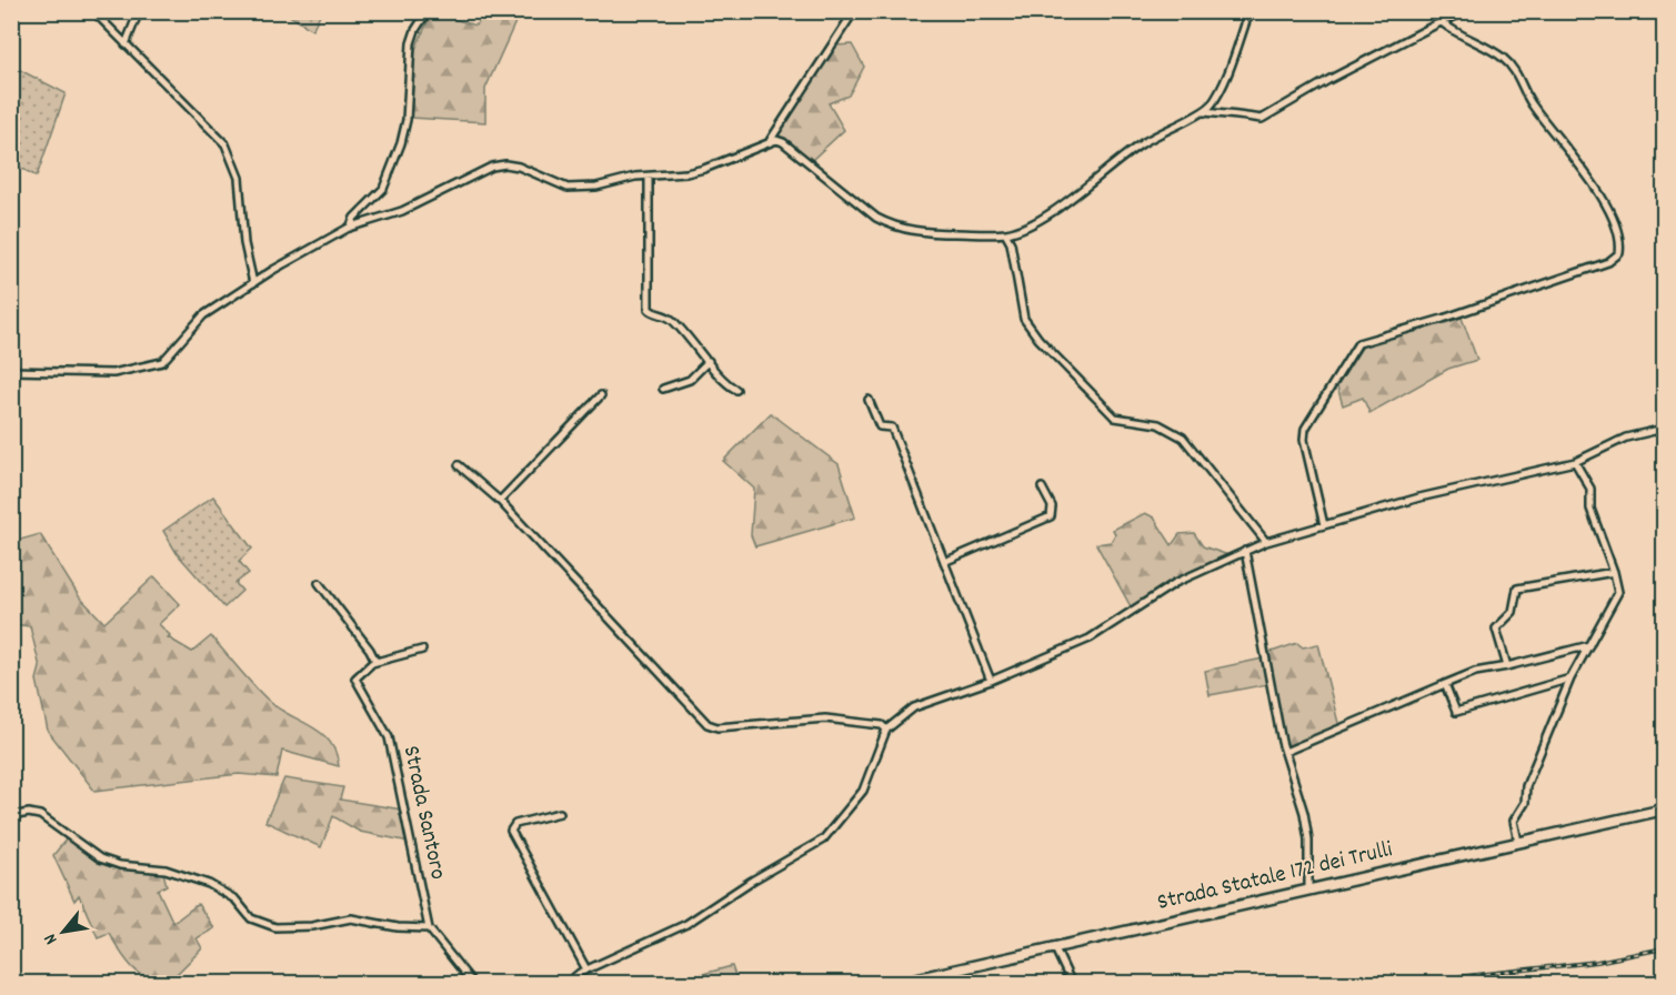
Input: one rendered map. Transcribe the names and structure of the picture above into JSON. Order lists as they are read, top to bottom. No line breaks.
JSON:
{"streets":{"main road":["Strada Statale 172 dei Trulli"],"street":["Strada Santoro"]},"north":"bottom left"}
